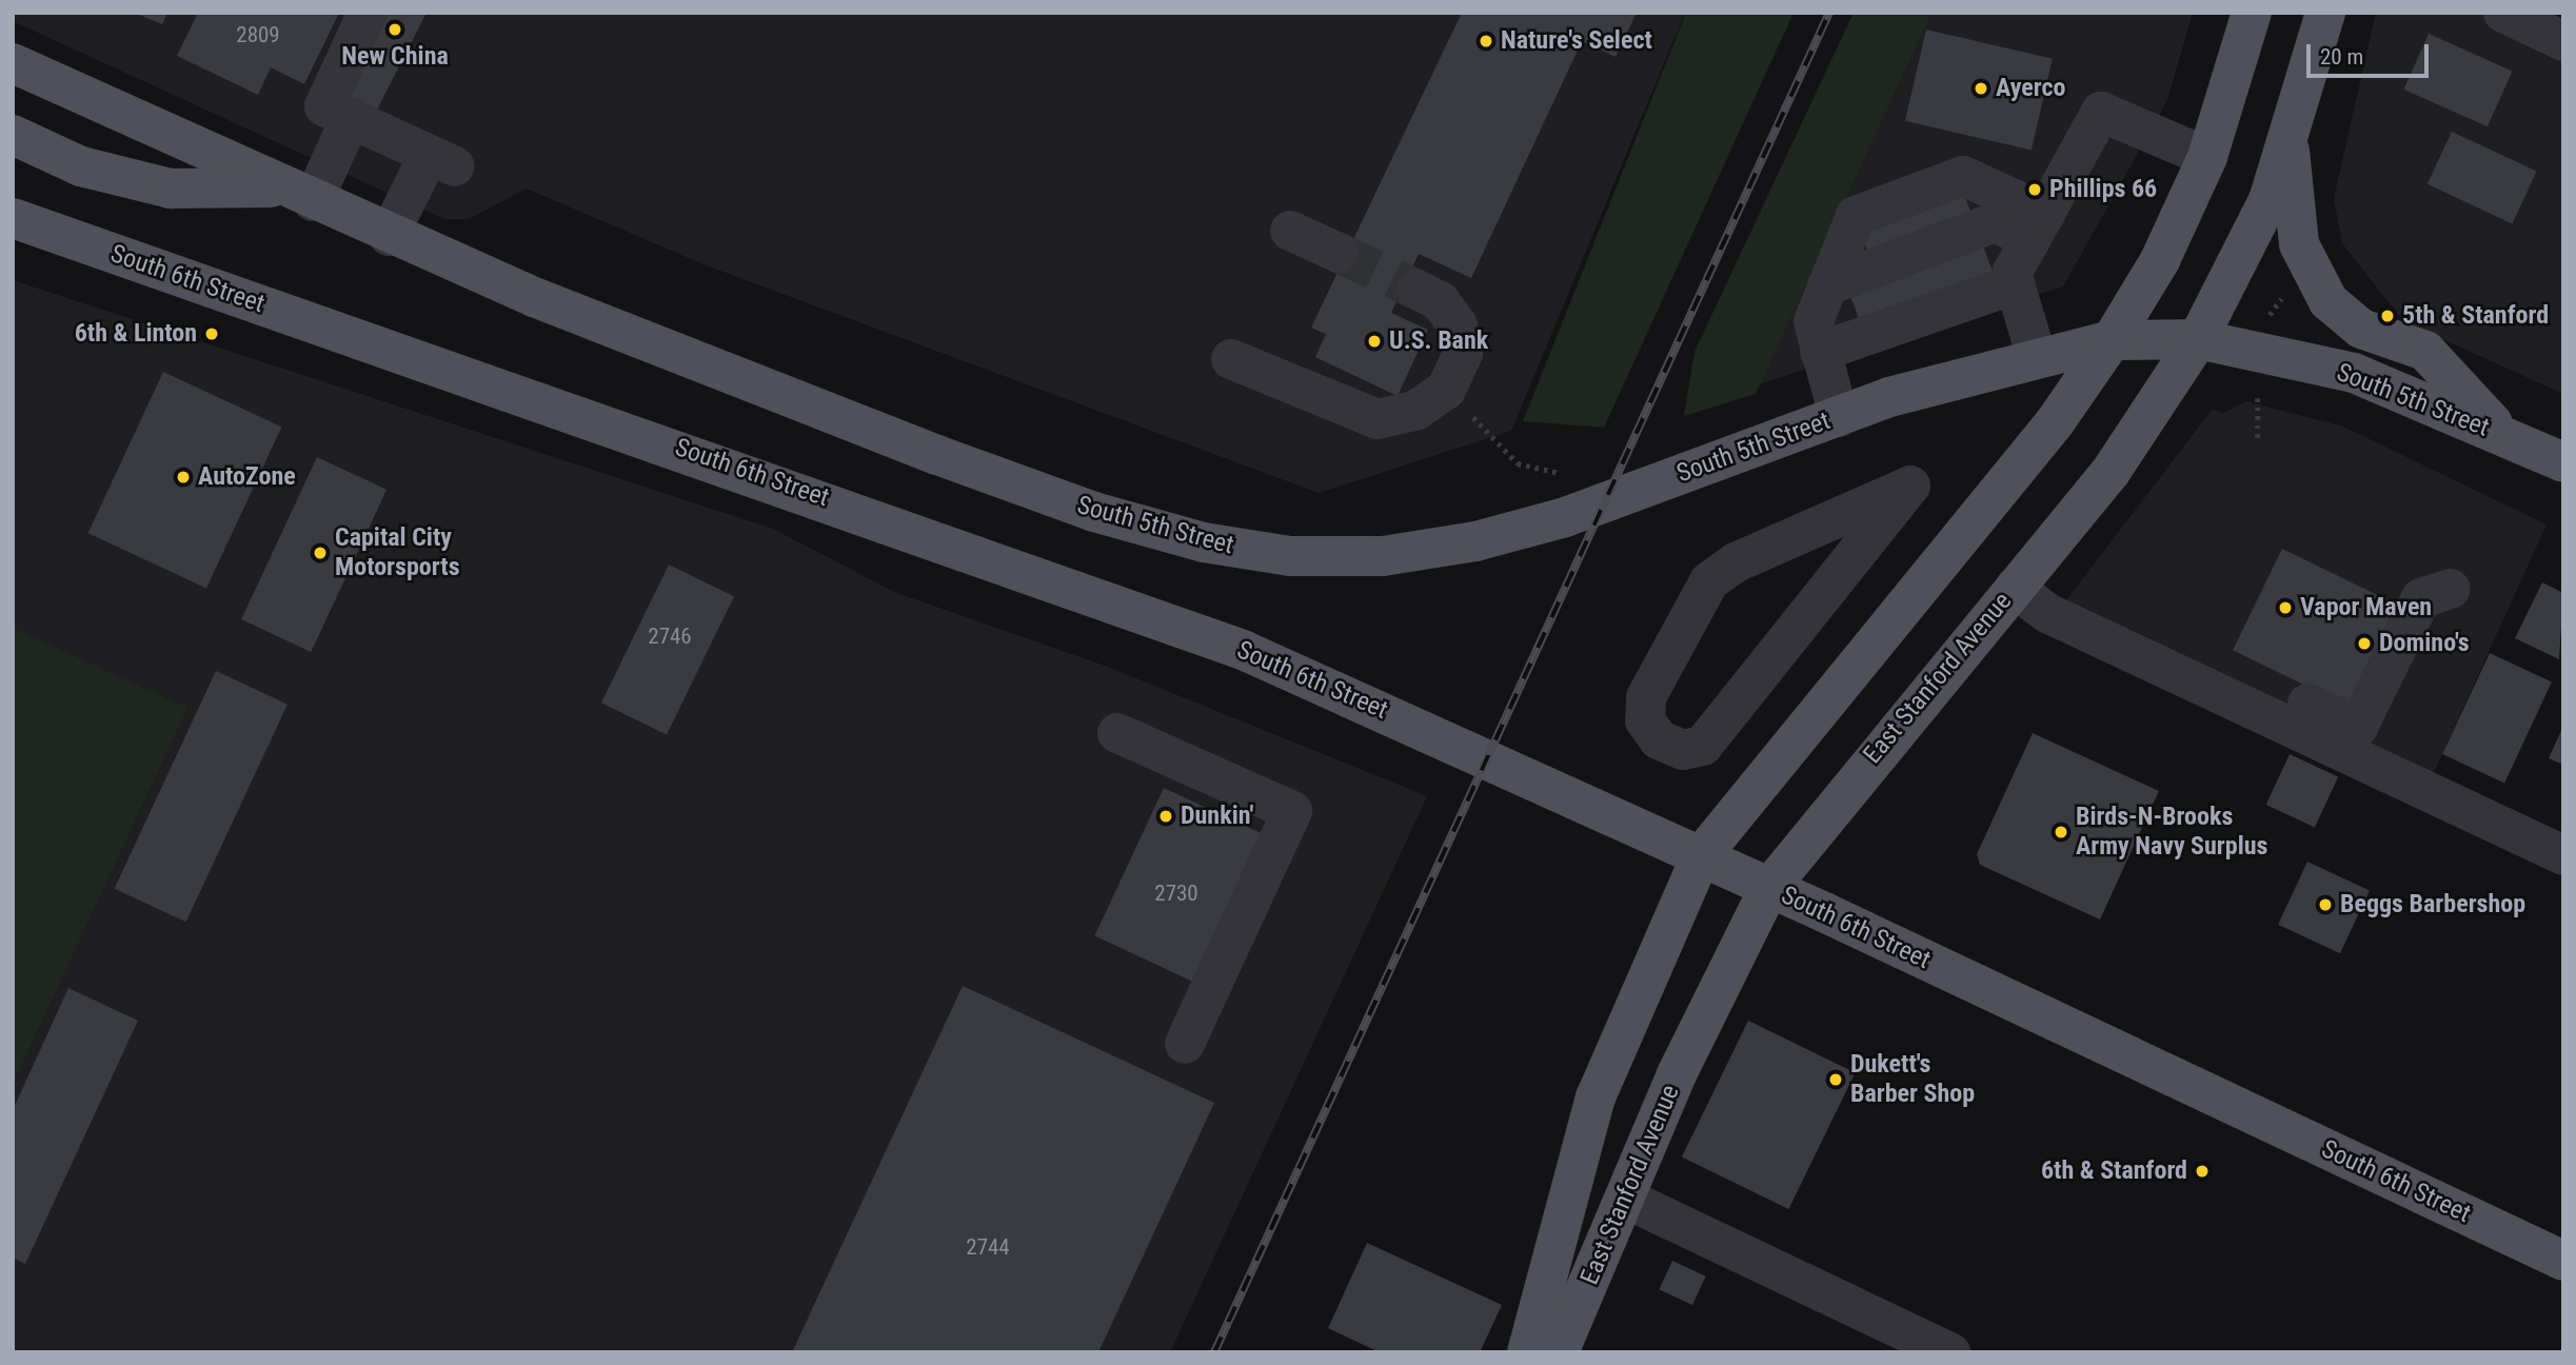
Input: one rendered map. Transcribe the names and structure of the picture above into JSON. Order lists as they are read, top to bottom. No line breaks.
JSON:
{"streets":{"main road":["South 6th Street","South 5th Street","East Stanford Avenue"]},"crossings":[["South 6th Street","East Stanford Avenue"],["South 5th Street","East Stanford Avenue"]],"places":["New China","Nature's Select","Ayerco","Phillips 66","5th & Stanford","6th & Linton","U.S. Bank","AutoZone","Capital City Motorsports","Vapor Maven","Domino's","Dunkin'","Birds-N-Brooks Army Navy Surplus","Beggs Barbershop","Dukett's Barber Shop","6th & Stanford"],"house_numbers":["2809","2746","2730","2744"],"scale_bar":"20 m"}
